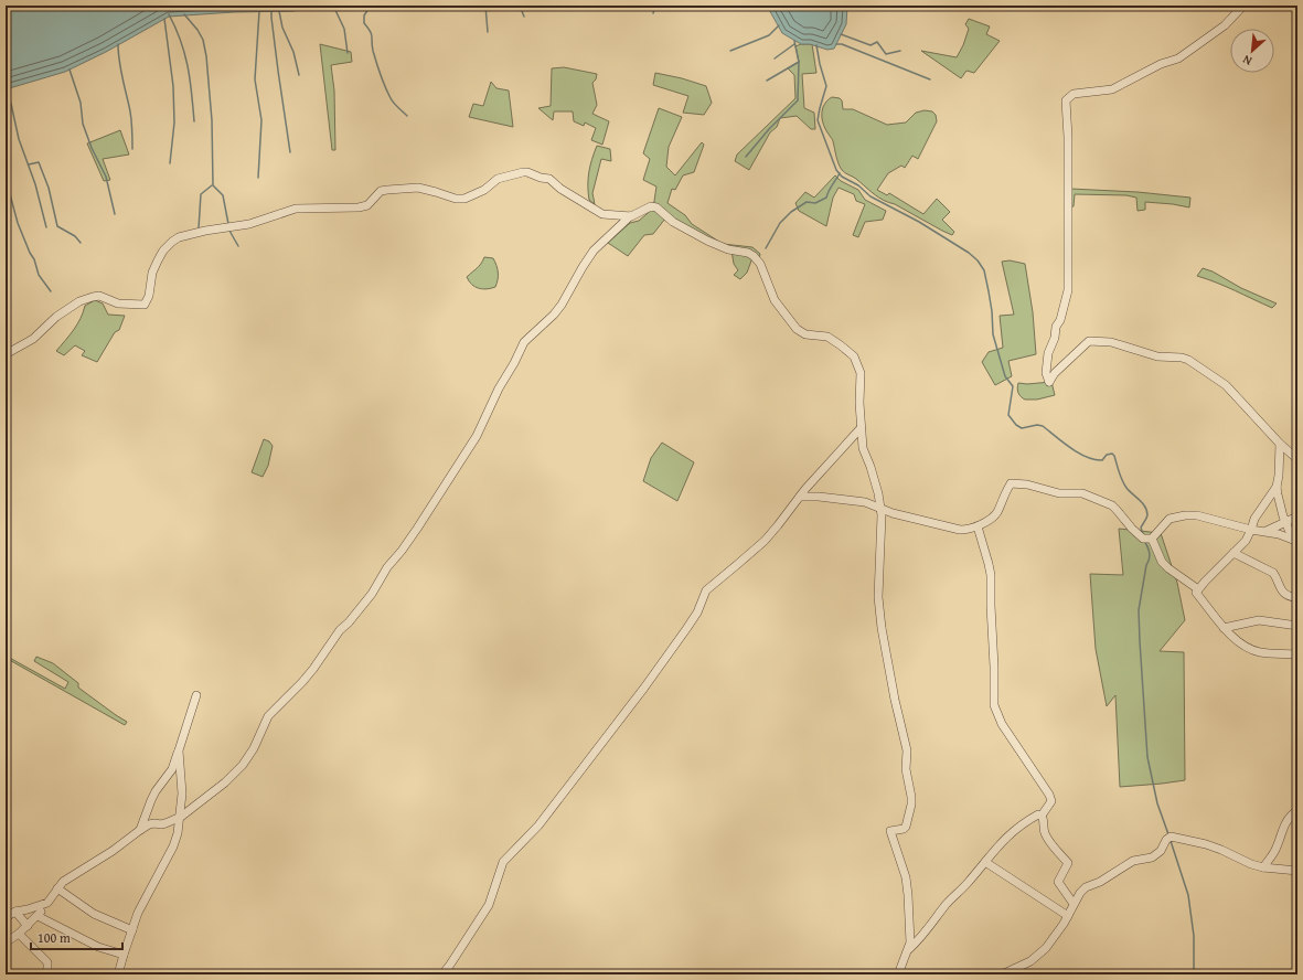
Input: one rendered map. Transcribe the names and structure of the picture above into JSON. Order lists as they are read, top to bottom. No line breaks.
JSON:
{"scale_bar":"100 m","north":"bottom left"}
